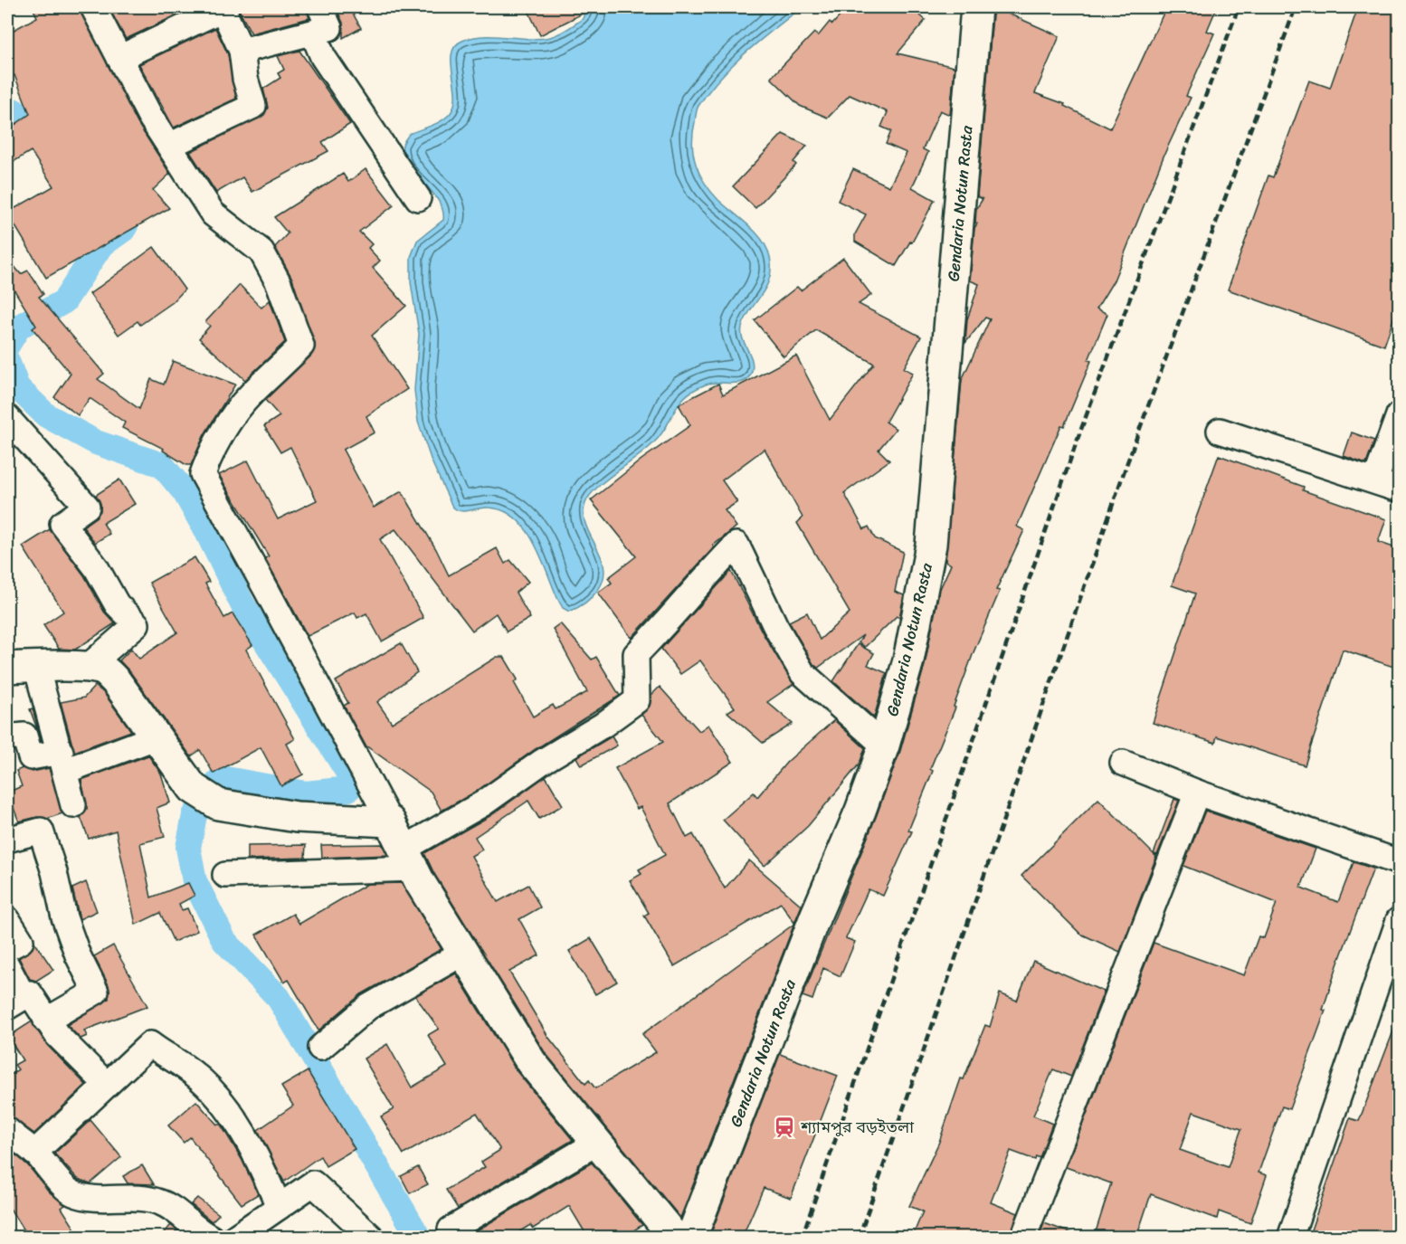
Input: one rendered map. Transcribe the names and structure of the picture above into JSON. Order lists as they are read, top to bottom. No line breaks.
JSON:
{"streets":{"main road":["Gendaria Notun Rasta"]},"places":{"station":["শ্যামপুর বড়ইতলা"]}}
